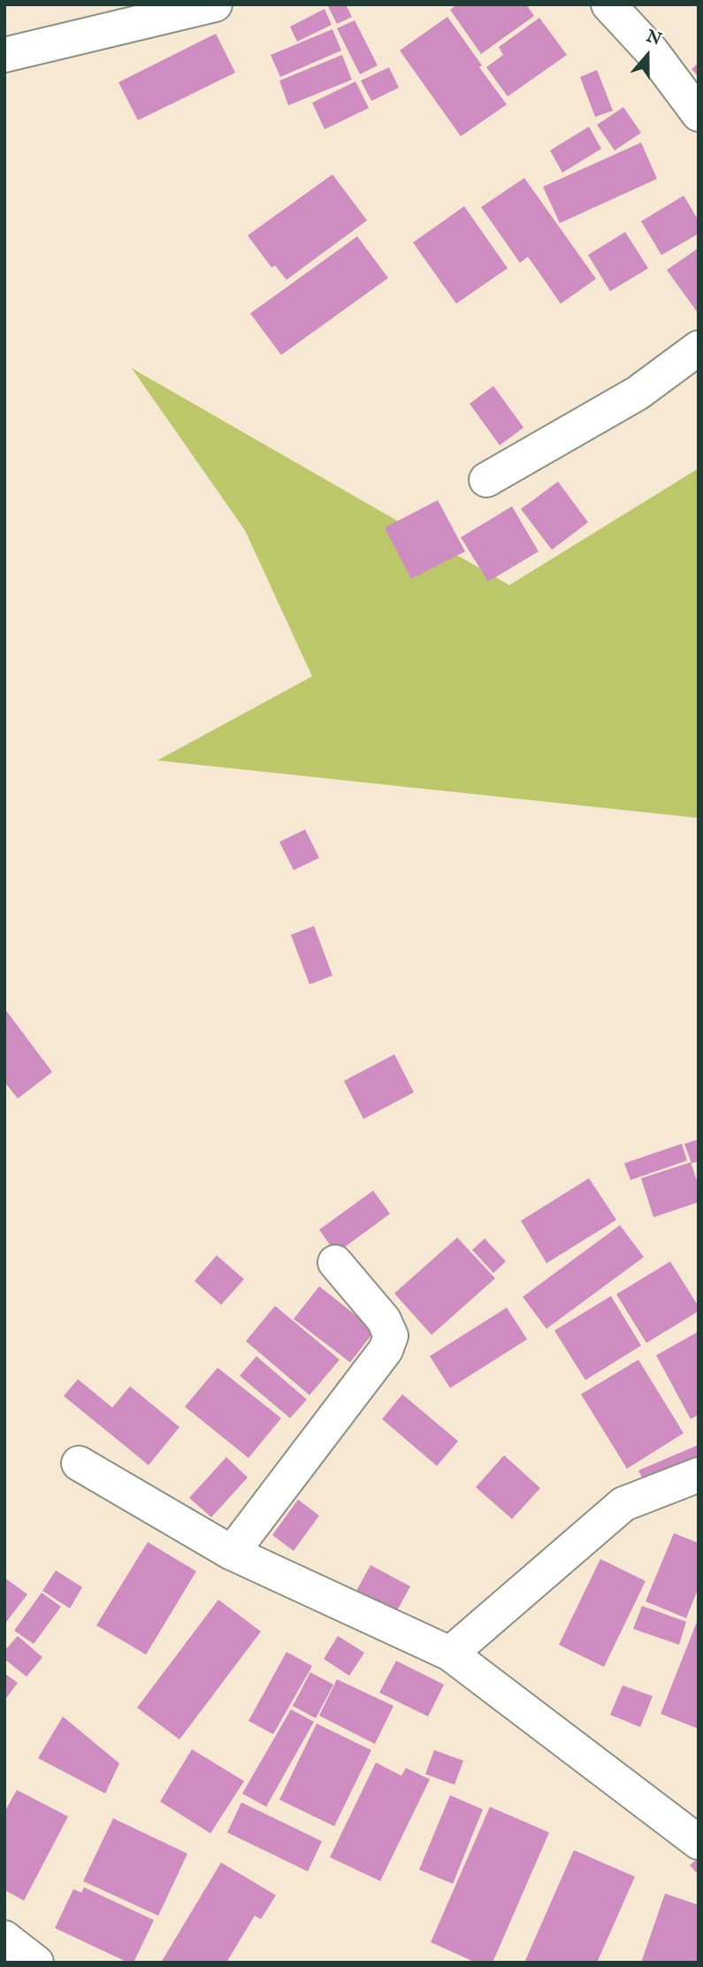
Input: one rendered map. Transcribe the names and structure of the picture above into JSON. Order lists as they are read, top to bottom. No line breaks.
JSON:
{"north":"top"}
